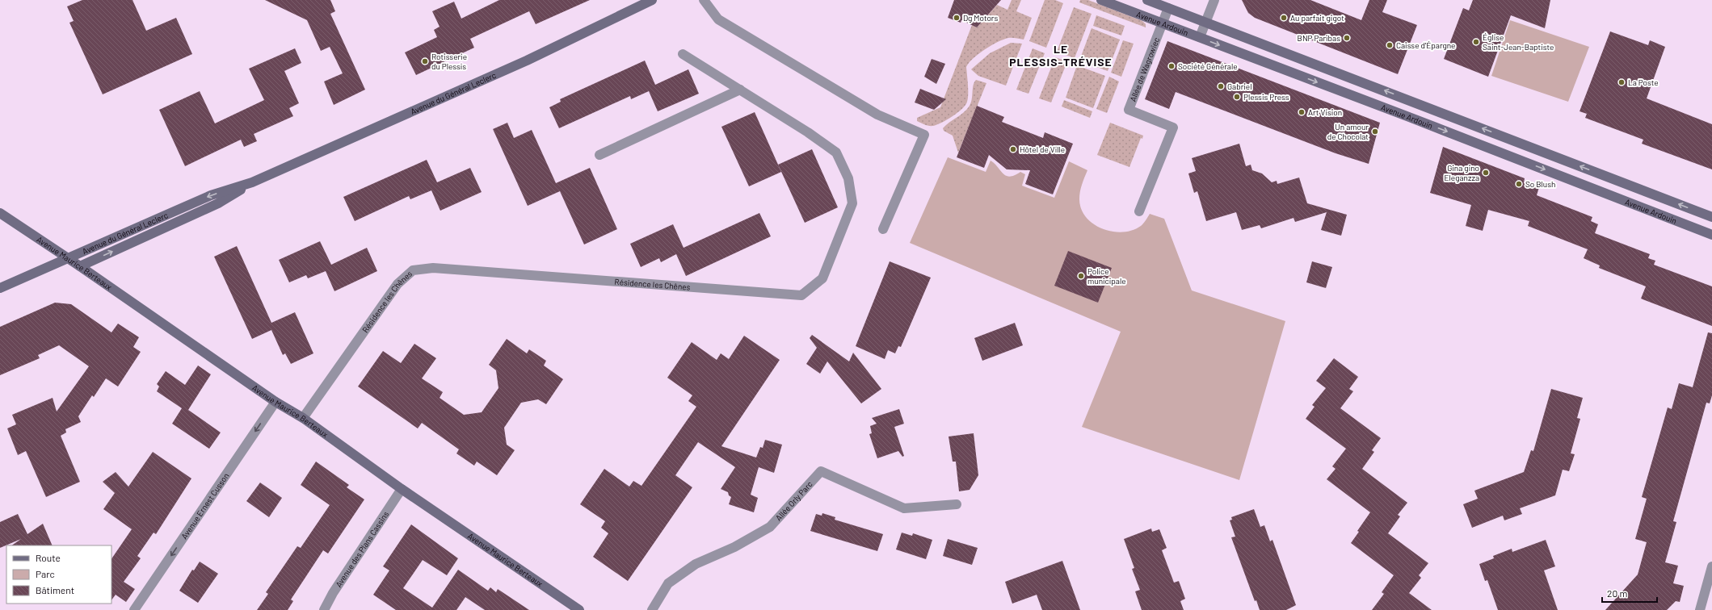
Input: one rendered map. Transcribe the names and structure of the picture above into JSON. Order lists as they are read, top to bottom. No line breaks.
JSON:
{"streets":{"street":["Avenue Ardouin","Allée de Wagrowiec","Avenue du Général Leclerc","Avenue Maurice Berteaux","Résidence les Chênes","Allée Orly Parc","Avenue Ernest Cusson","Avenue des Plans Cassins"]},"crossings":[["Avenue Ardouin","Allée de Wagrowiec"],["Avenue du Général Leclerc","Avenue Maurice Berteaux"],["Avenue Maurice Berteaux","Résidence les Chênes"],["Avenue Maurice Berteaux","Avenue Ernest Cusson"],["Avenue Maurice Berteaux","Avenue des Plans Cassins"]],"one_way":["Avenue Ernest Cusson"],"districts":["LE PLESSIS-TRÉVISE"],"places":["Dg Motors","Au parfait gigot","BNP Paribas","Église Saint-Jean-Baptiste","Caisse d'Épargne","Rotisserie du Plessis","Société Générale","La Poste","Gabriel","Plessis Press","Art Vision","Un amour de Chocolat","Hôtel de Ville","Gina gino Eleganzza","So Blush","Police municipale"],"legend":["Route","Parc","Bâtiment"],"scale_bar":"20 m"}
